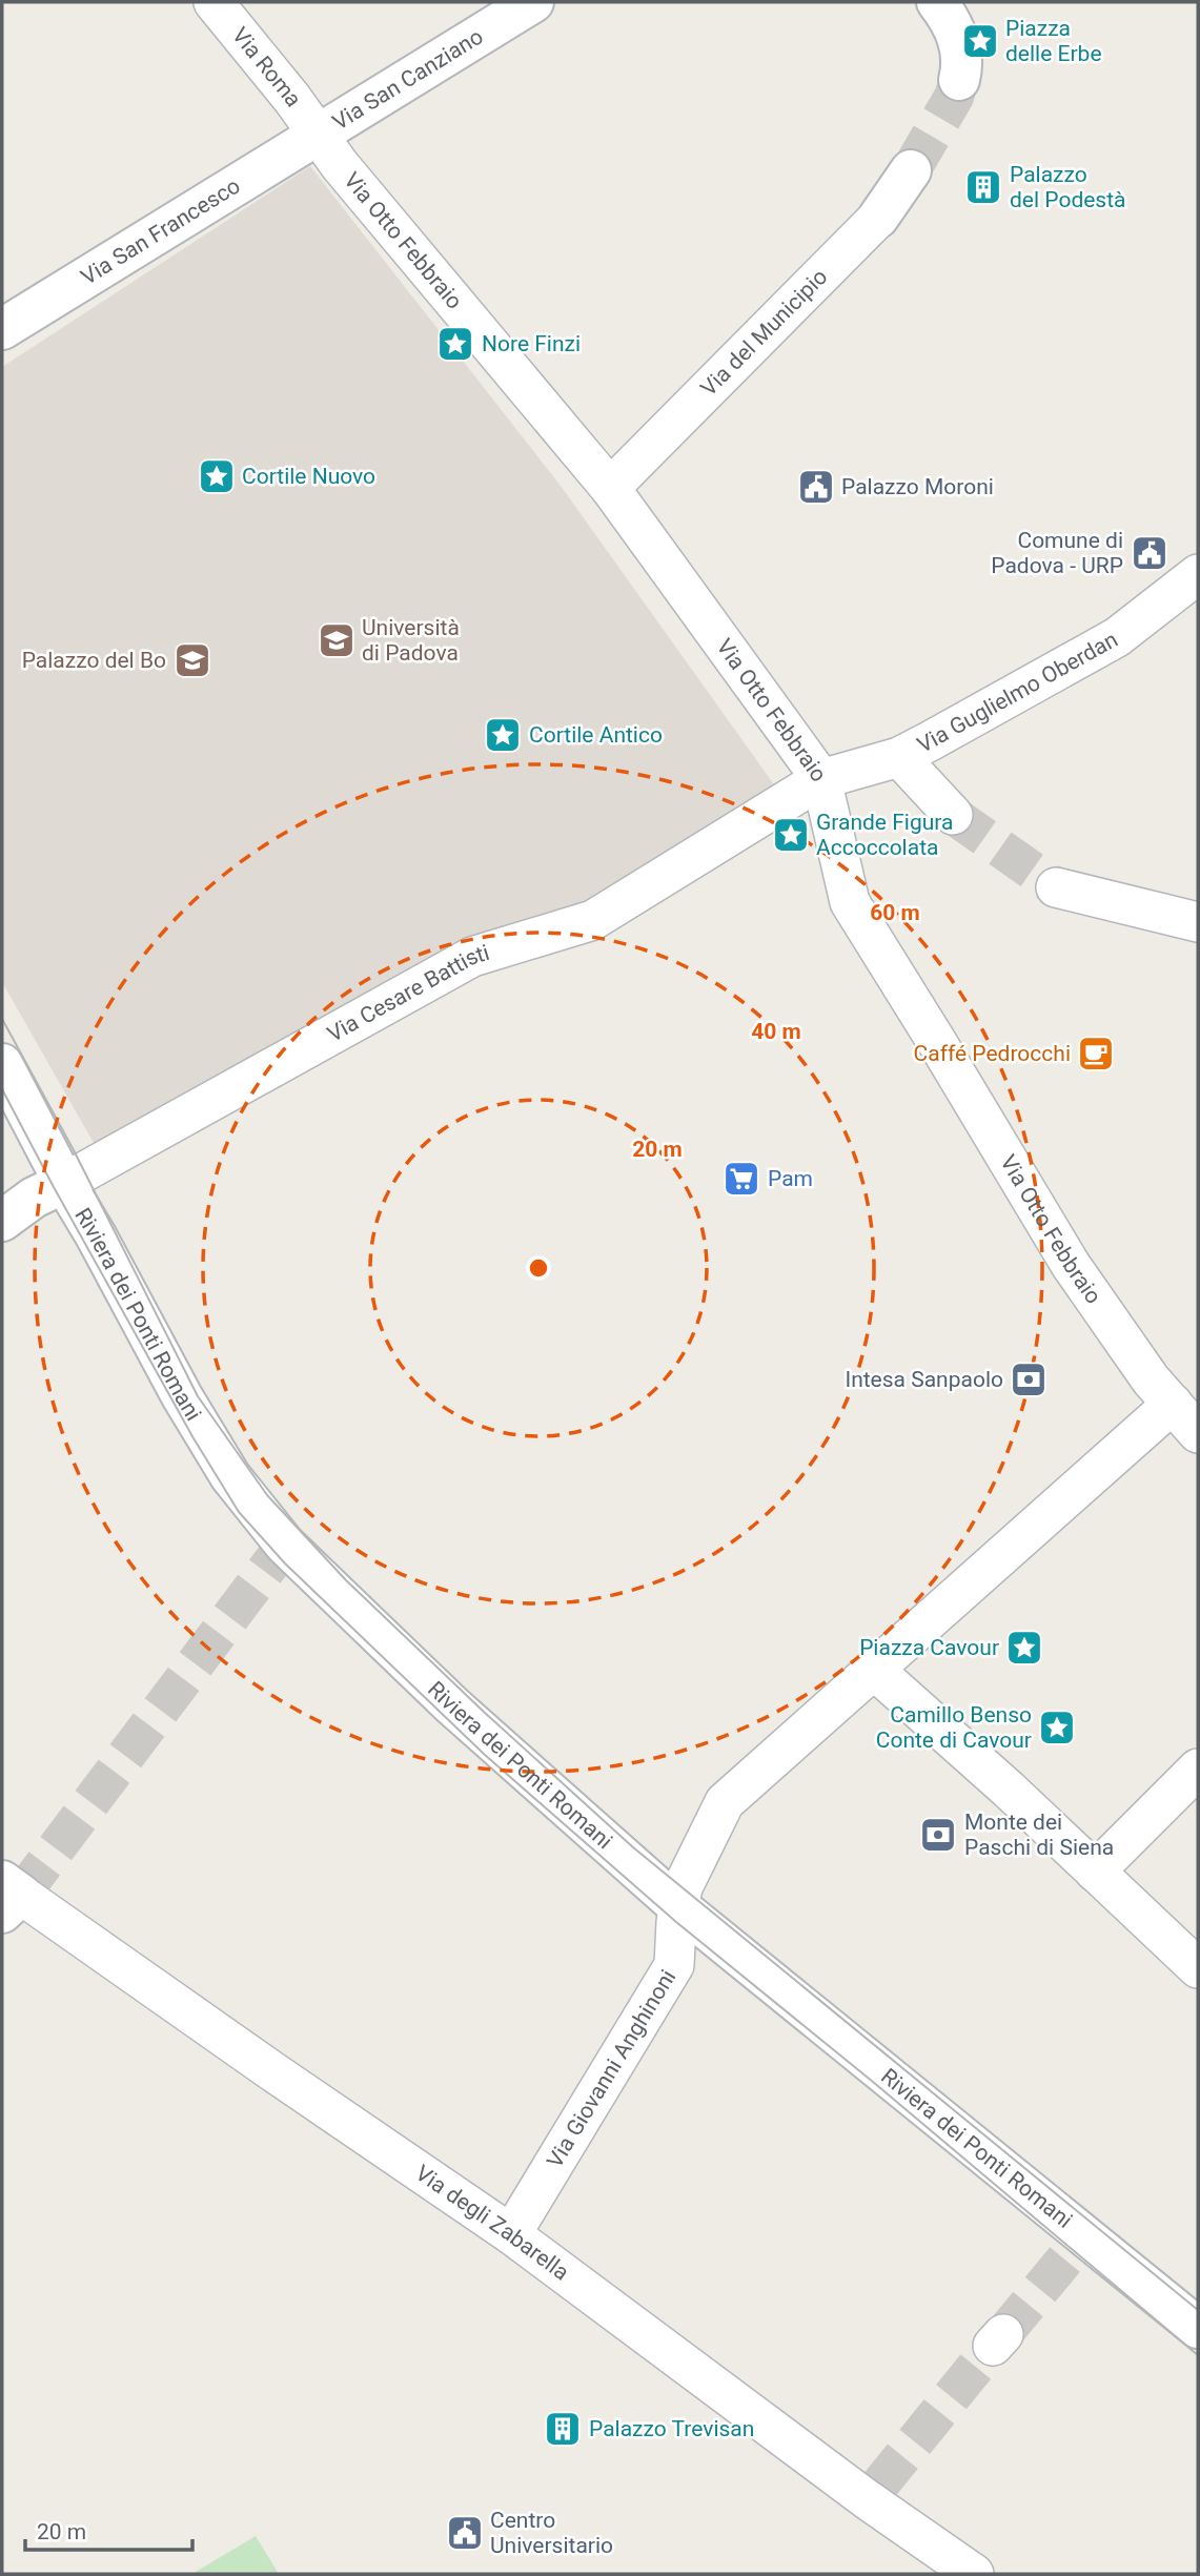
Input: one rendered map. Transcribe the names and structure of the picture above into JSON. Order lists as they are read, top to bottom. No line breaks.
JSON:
{"streets":{"street":["Via Roma","Via San Canziano","Via San Francesco","Via Otto Febbraio","Via del Municipio","Via Guglielmo Oberdan","Via Cesare Battisti","Riviera dei Ponti Romani","Via Giovanni Anghinoni","Via degli Zabarella"]},"crossings":[["Via Roma","Via San Canziano"],["Via Roma","Via San Francesco"],["Via Roma","Via Otto Febbraio"],["Via San Canziano","Via San Francesco"],["Via San Canziano","Via Otto Febbraio"],["Via San Francesco","Via Otto Febbraio"],["Via Otto Febbraio","Via del Municipio"],["Via Otto Febbraio","Via Guglielmo Oberdan"],["Via Otto Febbraio","Via Cesare Battisti"],["Via Guglielmo Oberdan","Via Cesare Battisti"],["Via Cesare Battisti","Riviera dei Ponti Romani"],["Riviera dei Ponti Romani","Via Giovanni Anghinoni"],["Via Giovanni Anghinoni","Via degli Zabarella"]],"places":{"place":["Piazza delle Erbe","Nore Finzi","Cortile Nuovo","Cortile Antico","Grande Figura Accoccolata","Piazza Cavour","Camillo Benso Conte di Cavour"],"building":["Palazzo del Podestà","Palazzo Trevisan"],"public building":["Palazzo Moroni","Comune di Padova - URP","Centro Universitario"],"school or university":["Università di Padova","Palazzo del Bo"],"cafe":["Caffé Pedrocchi"],"supermarket":["Pam"],"bank":["Intesa Sanpaolo","Monte dei Paschi di Siena"]},"scale_bar":"20 m","rings":["60 m","40 m","20 m"]}
